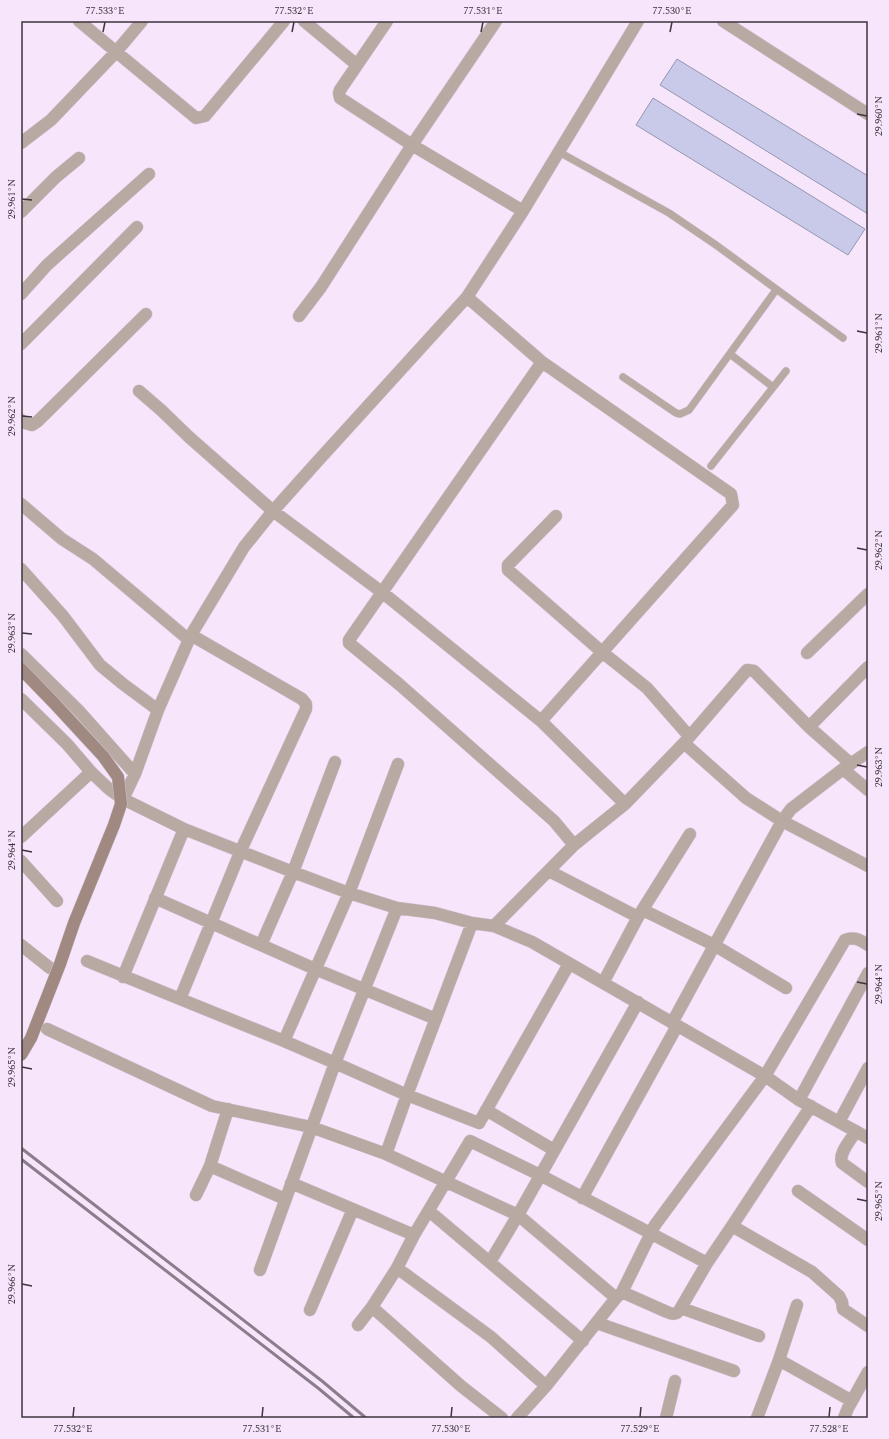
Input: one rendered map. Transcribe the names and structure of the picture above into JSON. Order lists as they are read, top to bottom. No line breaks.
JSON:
{"coordinates":["77.533°E","77.532°E","77.531°E","77.530°E","29.960°N","29.961°N","29.962°N","29.963°N","29.964°N","29.965°N","29.966°N","77.529°E","77.528°E"]}
